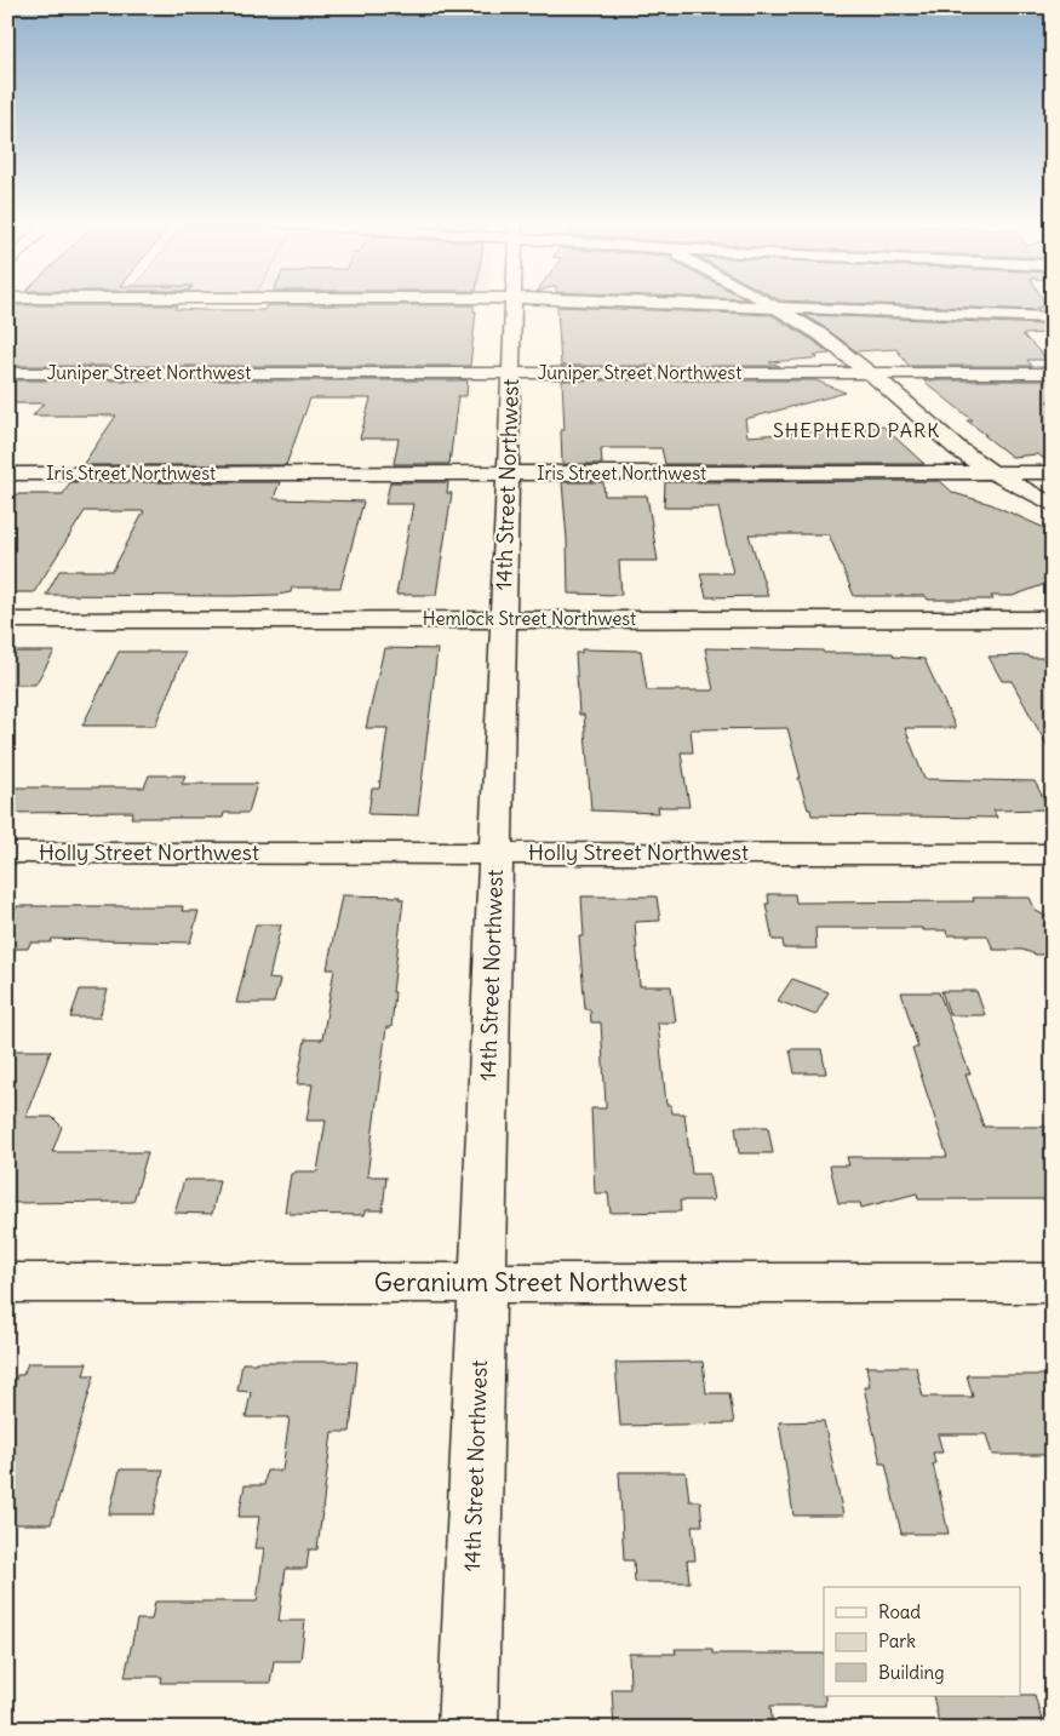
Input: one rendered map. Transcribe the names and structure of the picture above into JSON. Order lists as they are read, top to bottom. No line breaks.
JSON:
{"streets":{"street":["Juniper Street Northwest","Iris Street Northwest","14th Street Northwest","Hemlock Street Northwest","Holly Street Northwest","Geranium Street Northwest"]},"crossings":[["Juniper Street Northwest","14th Street Northwest"],["Iris Street Northwest","14th Street Northwest"],["14th Street Northwest","Hemlock Street Northwest"],["14th Street Northwest","Holly Street Northwest"],["14th Street Northwest","Geranium Street Northwest"]],"districts":["SHEPHERD PARK"],"legend":["Road","Park","Building"]}
